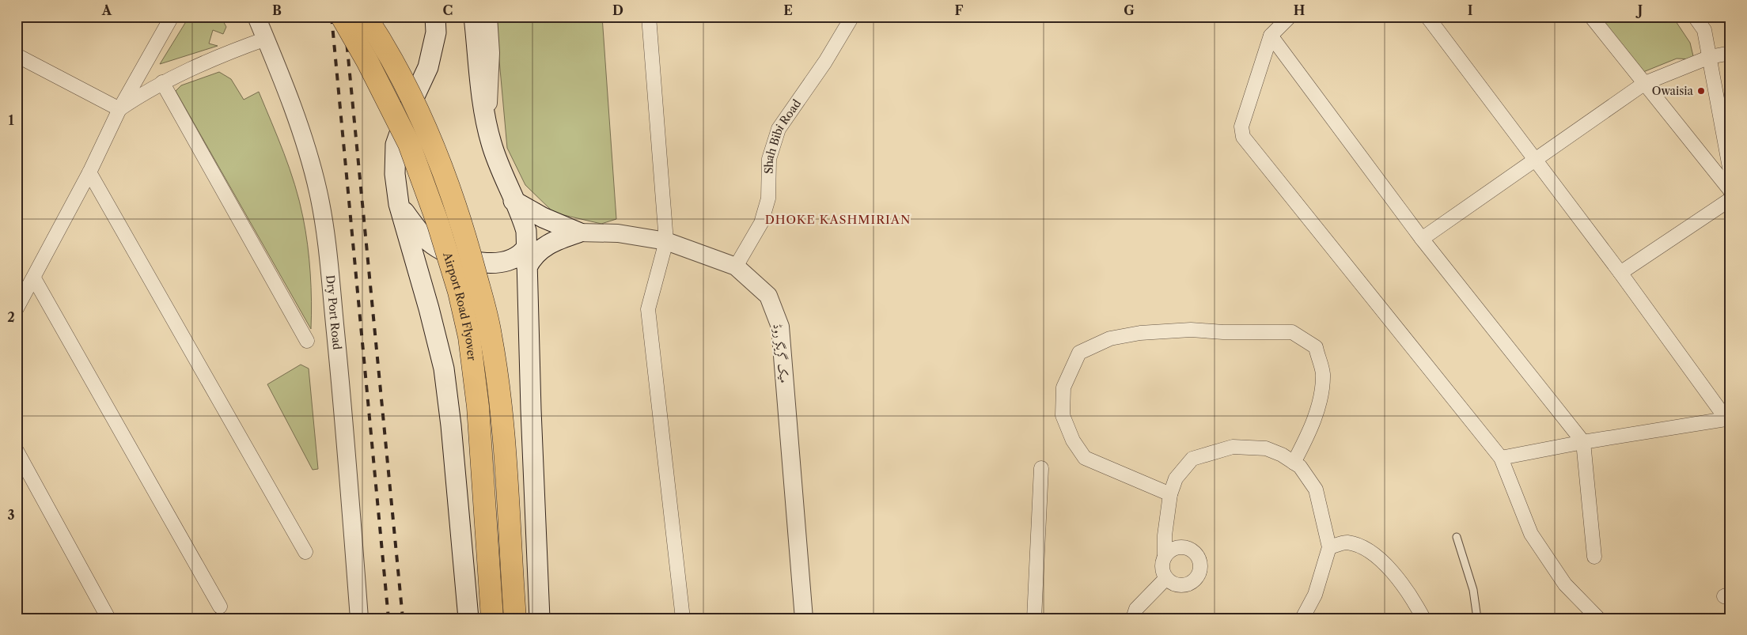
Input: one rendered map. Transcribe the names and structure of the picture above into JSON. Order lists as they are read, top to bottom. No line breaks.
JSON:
{"streets":{"main road":["Airport Road Flyover","میک گریگر روڈ"],"street":["Shah Bibi Road","Dry Port Road"]},"crossings":[["Shah Bibi Road","میک گریگر روڈ"]],"districts":["DHOKE KASHMIRIAN"],"places":["Owaisia"],"grid":{"columns":["A","B","C","D","E","F","G","H","I","J"],"rows":["1","2","3"]}}
